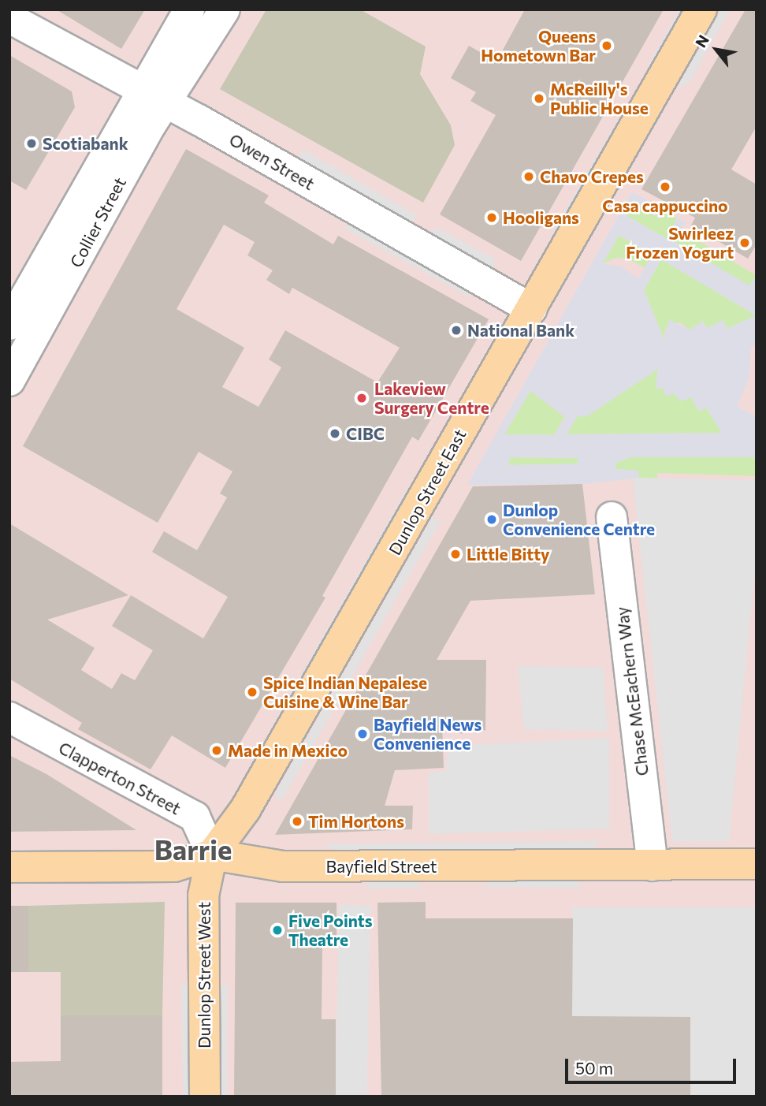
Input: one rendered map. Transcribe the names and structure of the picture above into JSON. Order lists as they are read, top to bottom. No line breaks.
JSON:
{"streets":{"main road":["Dunlop Street East","Bayfield Street","Dunlop Street West"],"street":["Owen Street","Collier Street","Chase McEachern Way","Clapperton Street"]},"crossings":[["Owen Street","Collier Street"],["Owen Street","Dunlop Street East"],["Dunlop Street East","Clapperton Street"],["Dunlop Street East","Bayfield Street"],["Dunlop Street East","Dunlop Street West"],["Chase McEachern Way","Bayfield Street"],["Clapperton Street","Bayfield Street"],["Clapperton Street","Dunlop Street West"],["Bayfield Street","Dunlop Street West"]],"districts":["Barrie"],"places":["Queens Hometown Bar","McReilly's Public House","Scotiabank","Chavo Crepes","Casa cappuccino","Hooligans","Swirleez Frozen Yogurt","National Bank","Lakeview Surgery Centre","CIBC","Dunlop Convenience Centre","Little Bitty","Spice Indian Nepalese Cuisine & Wine Bar","Bayfield News Convenience","Made in Mexico","Tim Hortons","Five Points Theatre"],"scale_bar":"50 m","north":"top left"}
